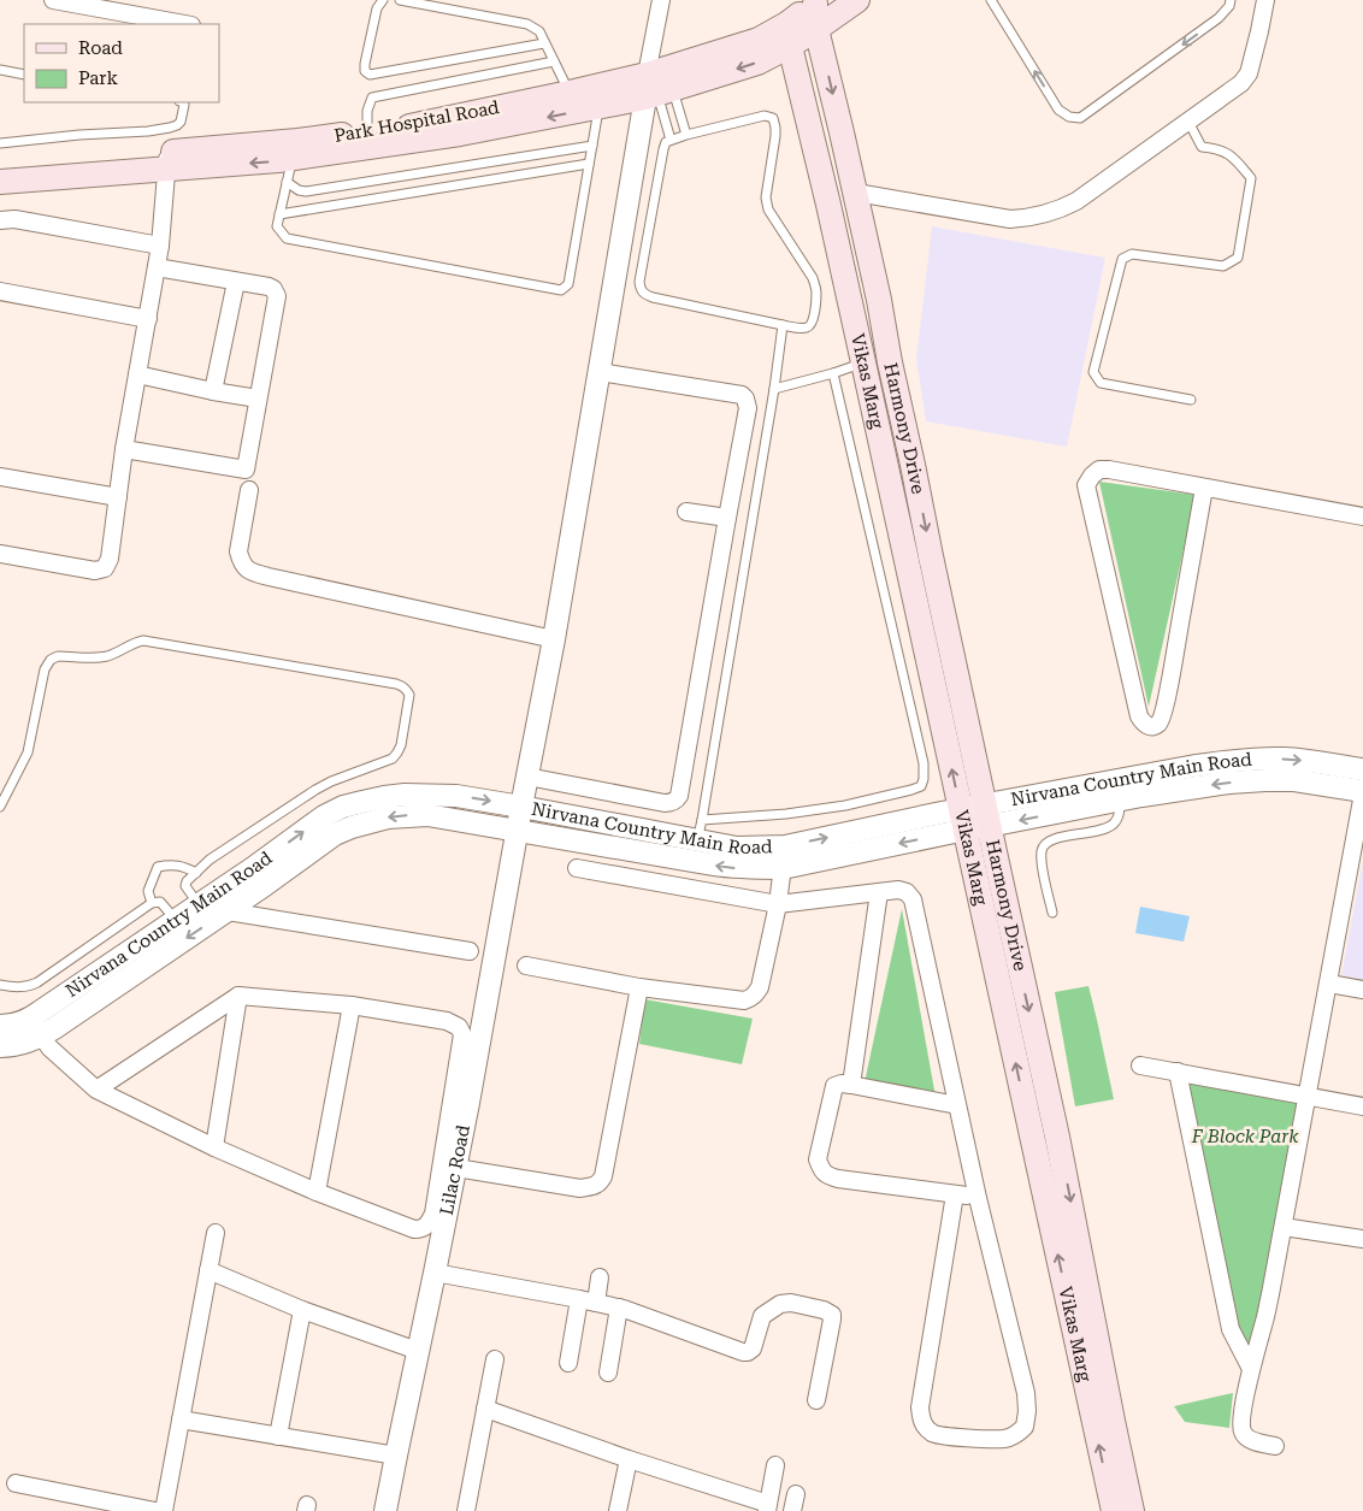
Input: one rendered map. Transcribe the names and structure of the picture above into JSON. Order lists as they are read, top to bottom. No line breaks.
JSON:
{"streets":{"main road":["Park Hospital Road","Vikas Marg","Harmony Drive"],"street":["Nirvana Country Main Road","Lilac Road"]},"crossings":[["Park Hospital Road","Vikas Marg"],["Park Hospital Road","Harmony Drive"],["Park Hospital Road","Lilac Road"],["Vikas Marg","Harmony Drive"],["Vikas Marg","Nirvana Country Main Road"],["Harmony Drive","Nirvana Country Main Road"],["Nirvana Country Main Road","Lilac Road"]],"one_way":["Vikas Marg","Harmony Drive"],"parks":["F Block Park"],"legend":["Road","Park"]}
